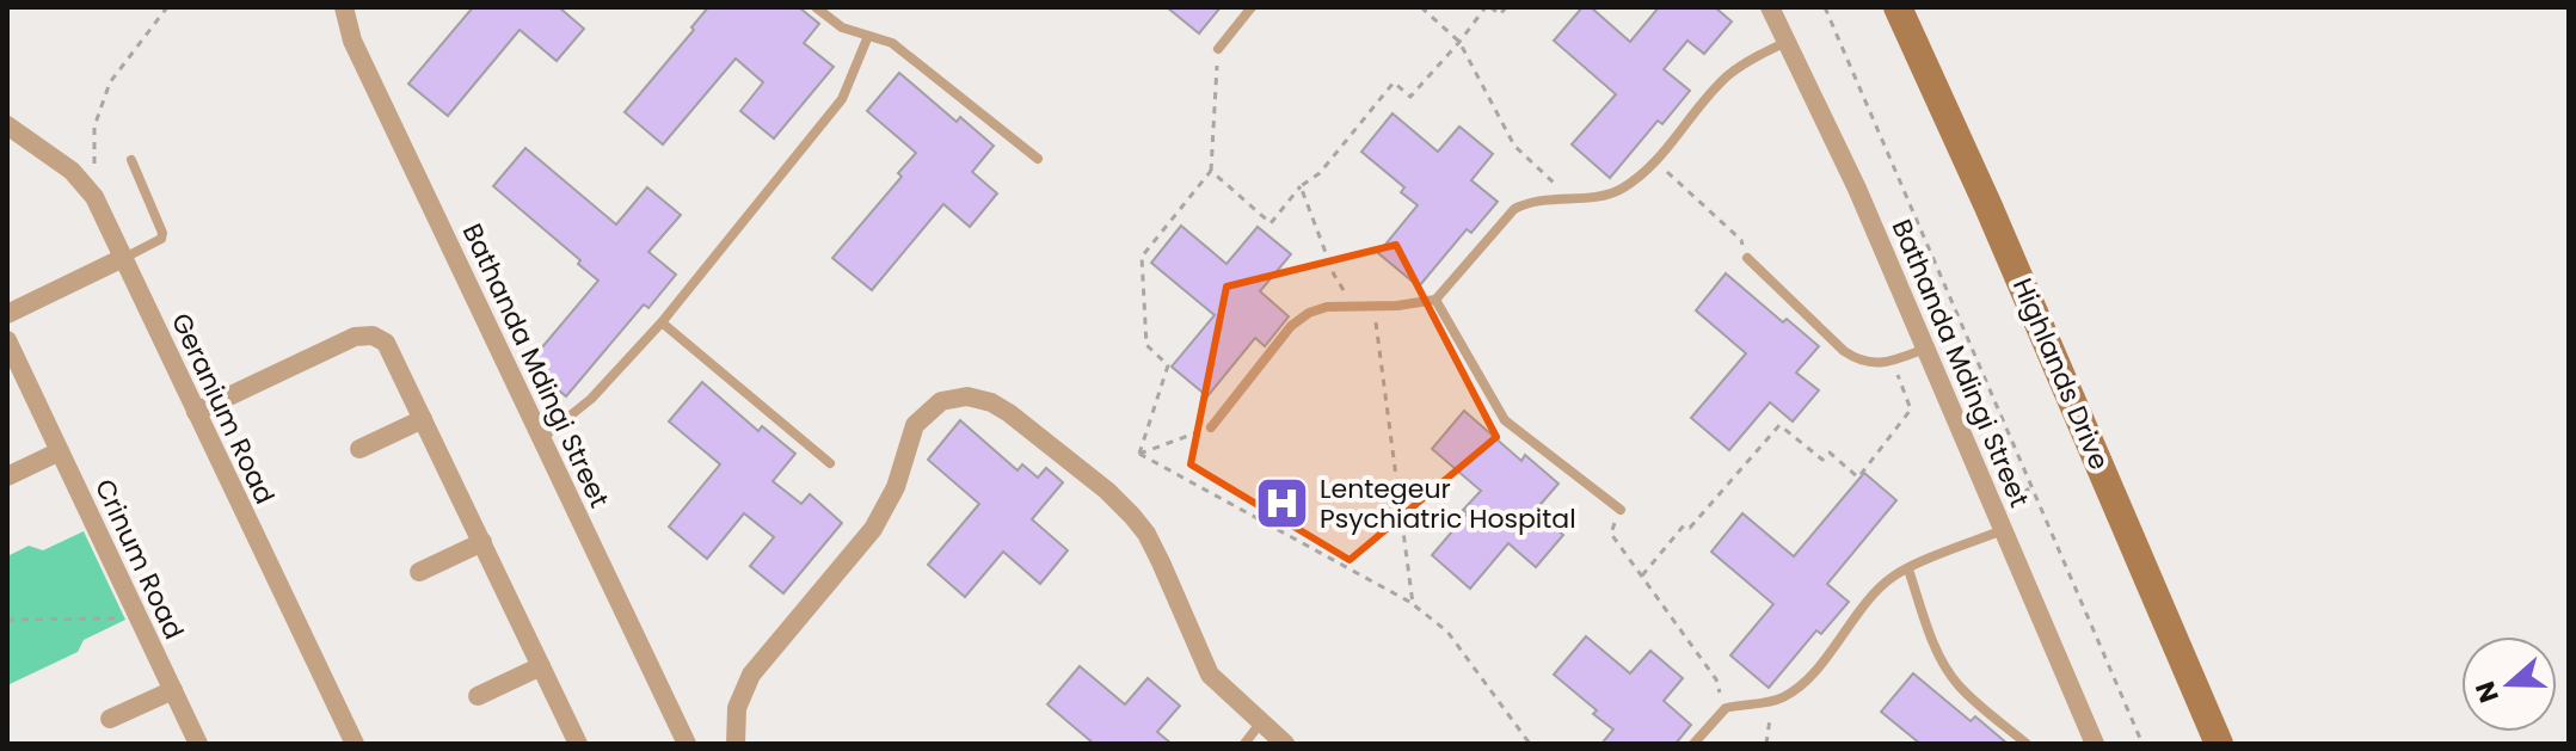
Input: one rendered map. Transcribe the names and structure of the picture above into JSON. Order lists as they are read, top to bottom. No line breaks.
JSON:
{"streets":{"main road":["Highlands Drive"],"street":["Bathanda Mdingi Street","Geranium Road","Crinum Road"]},"places":{"hospital":["Lentegeur Psychiatric Hospital"]},"north":"left"}
